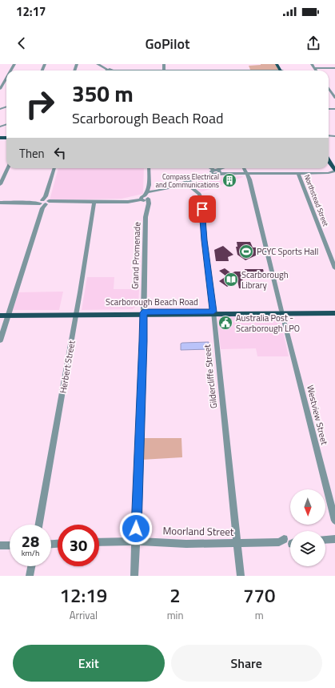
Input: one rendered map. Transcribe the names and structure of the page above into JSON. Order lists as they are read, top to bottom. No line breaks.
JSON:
{"streets":{"main road":["Scarborough Beach Road"],"street":["Northstead Street","Grand Promenade","Herbert Street","Gildercliffe Street","Westview Street","Moorland Street"]},"crossings":[["Grand Promenade","Scarborough Beach Road"],["Grand Promenade","Moorland Street"],["Scarborough Beach Road","Herbert Street"],["Scarborough Beach Road","Gildercliffe Street"],["Scarborough Beach Road","Westview Street"],["Gildercliffe Street","Moorland Street"]],"places":{"building":["Compass Electrical and Communications"],"sports":["PCYC Sports Hall"],"library":["Scarborough Library"],"public building":["Australia Post - Scarborough LPO"]},"north":"bottom","page":{"status":"12:17","header":"GoPilot","turn":["350 m","Scarborough Beach Road"],"then":"Then","speed":"28 km/h","limit":"30","eta":["12:19","Arrival","2","min","770","m"],"buttons":["Exit","Share"]}}
